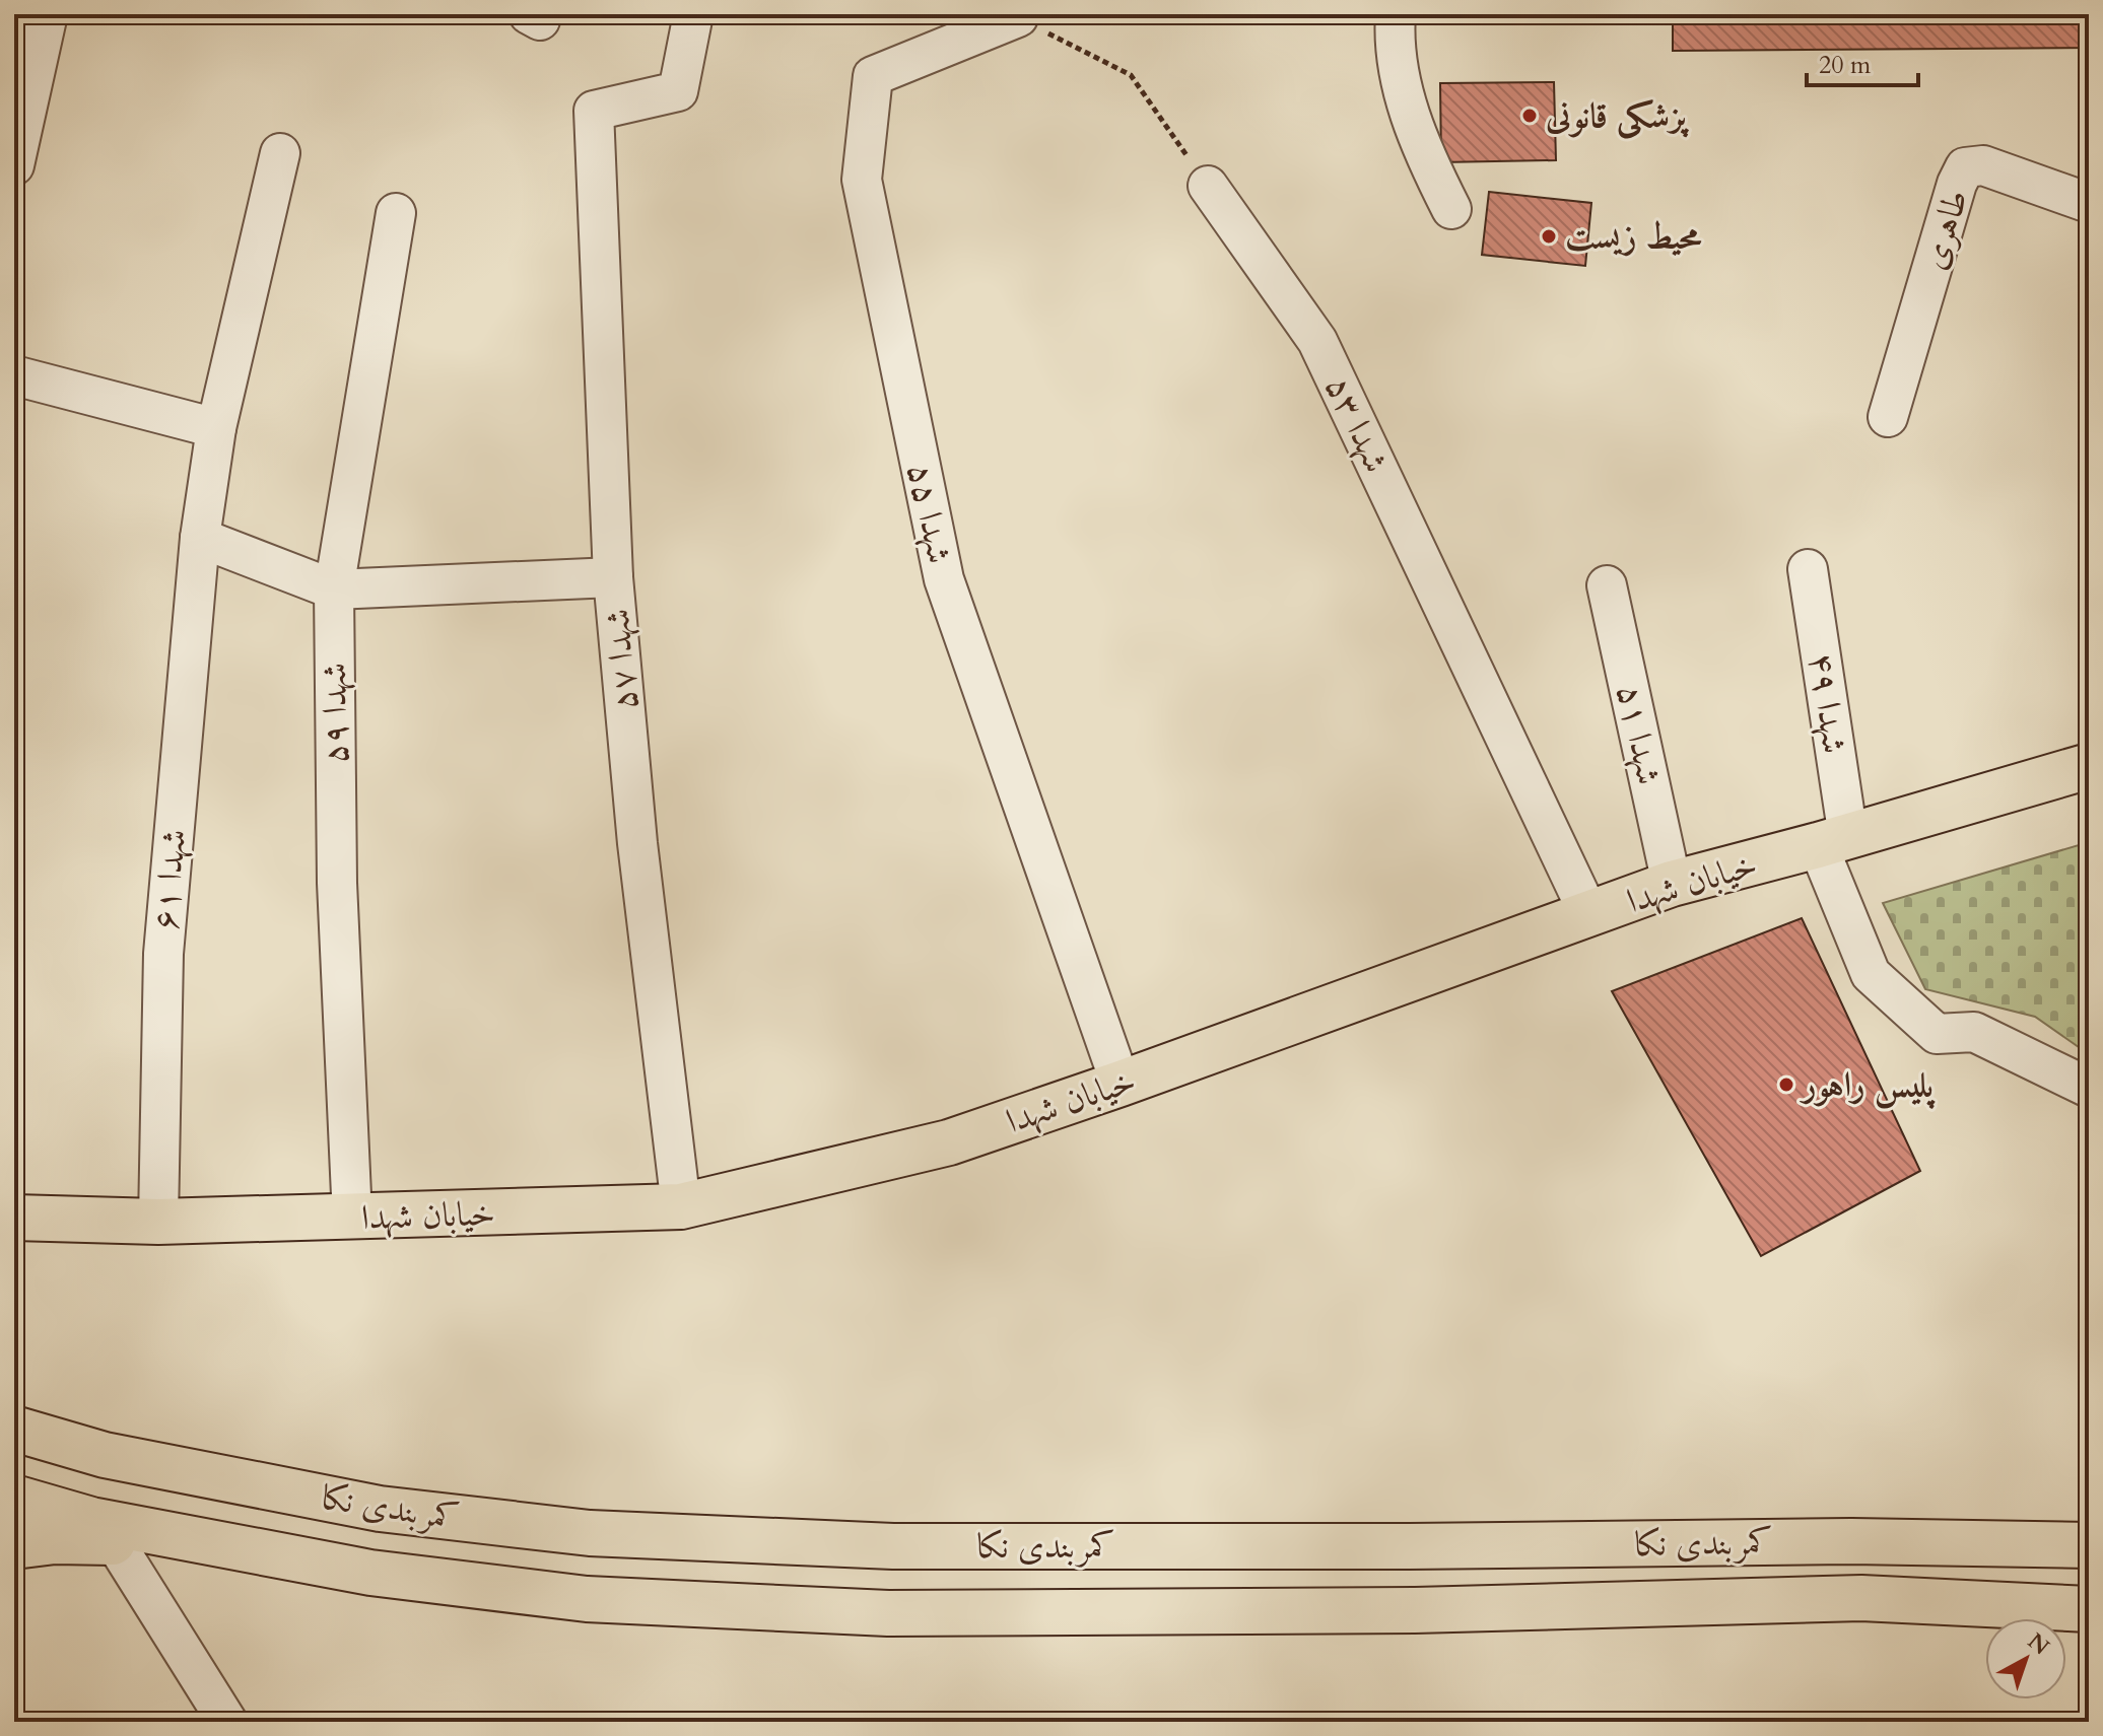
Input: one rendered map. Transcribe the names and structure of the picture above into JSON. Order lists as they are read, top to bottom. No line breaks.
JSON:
{"streets":{"main road":["خیابان شهدا","کمربندی نکا"],"street":["طاهری","شهدا ۵۳","شهدا ۵۵","شهدا ۵۷","شهدا ۴۹","شهدا ۵۹","شهدا ۵۱","شهدا ۶۱"]},"crossings":[["شهدا ۵۳","خیابان شهدا"],["شهدا ۵۵","خیابان شهدا"],["شهدا ۵۷","خیابان شهدا"],["شهدا ۴۹","خیابان شهدا"],["شهدا ۵۹","خیابان شهدا"],["شهدا ۵۱","خیابان شهدا"],["شهدا ۶۱","خیابان شهدا"]],"places":["پزشکی قانونی","محیط زیست","پلیس راهور"],"scale_bar":"20 m","north":"top right"}
